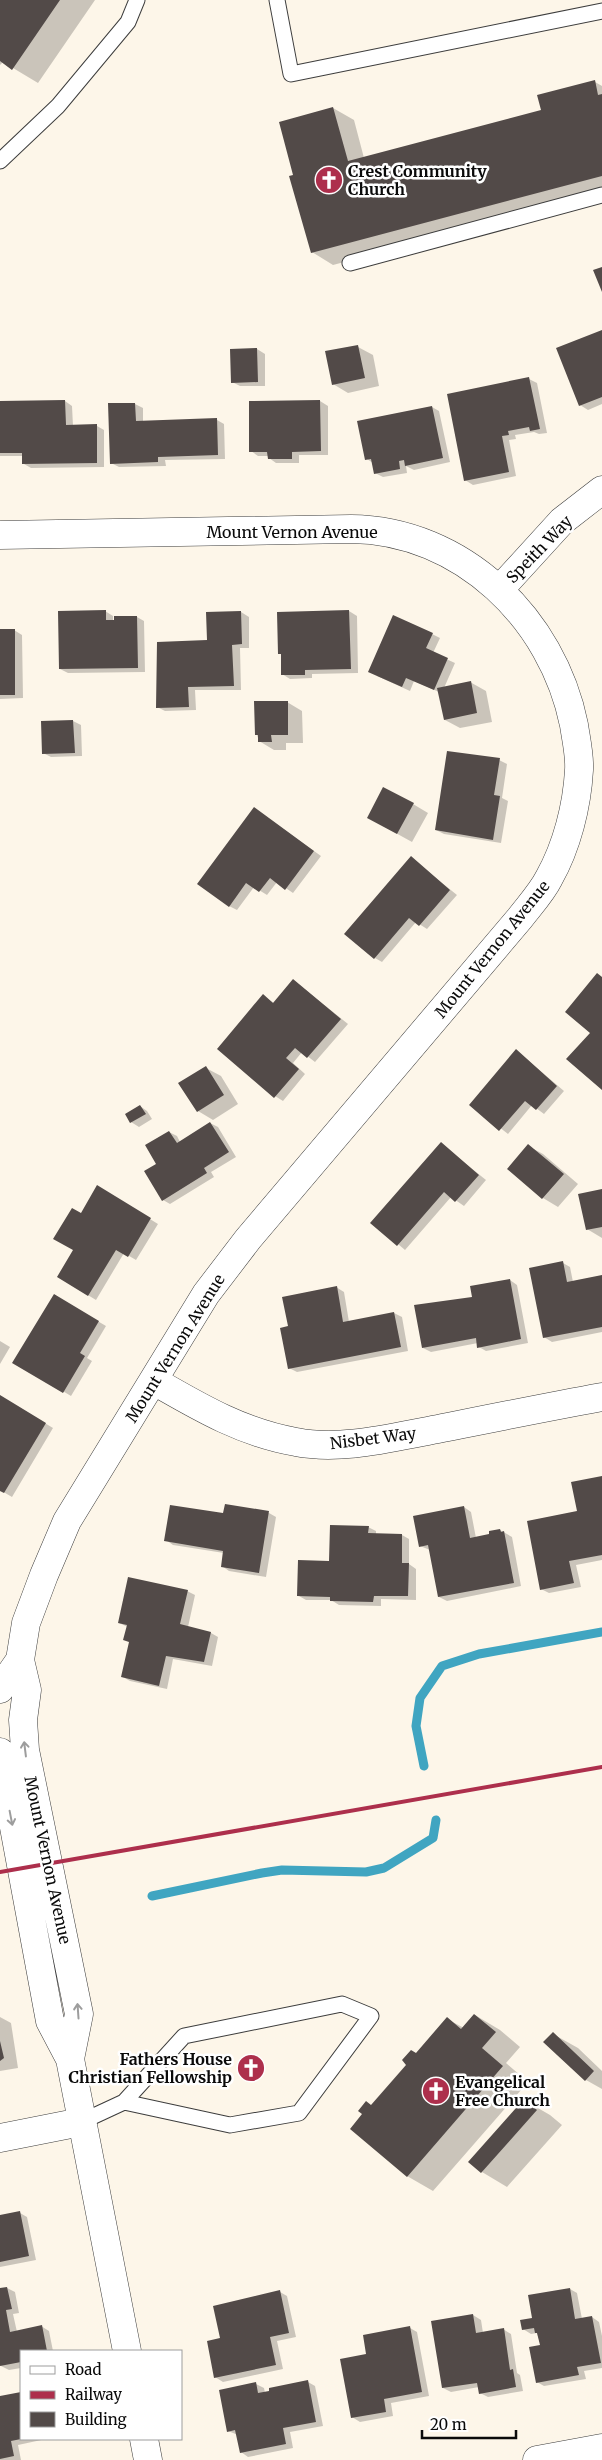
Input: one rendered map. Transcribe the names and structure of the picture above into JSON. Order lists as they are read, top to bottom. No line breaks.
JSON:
{"streets":{"street":["Mount Vernon Avenue","Speith Way","Nisbet Way"]},"crossings":[["Mount Vernon Avenue","Speith Way"],["Mount Vernon Avenue","Nisbet Way"]],"places":{"church":["Crest Community Church","Fathers House Christian Fellowship","Evangelical Free Church"]},"legend":["Road","Railway","Building"],"scale_bar":"20 m"}
